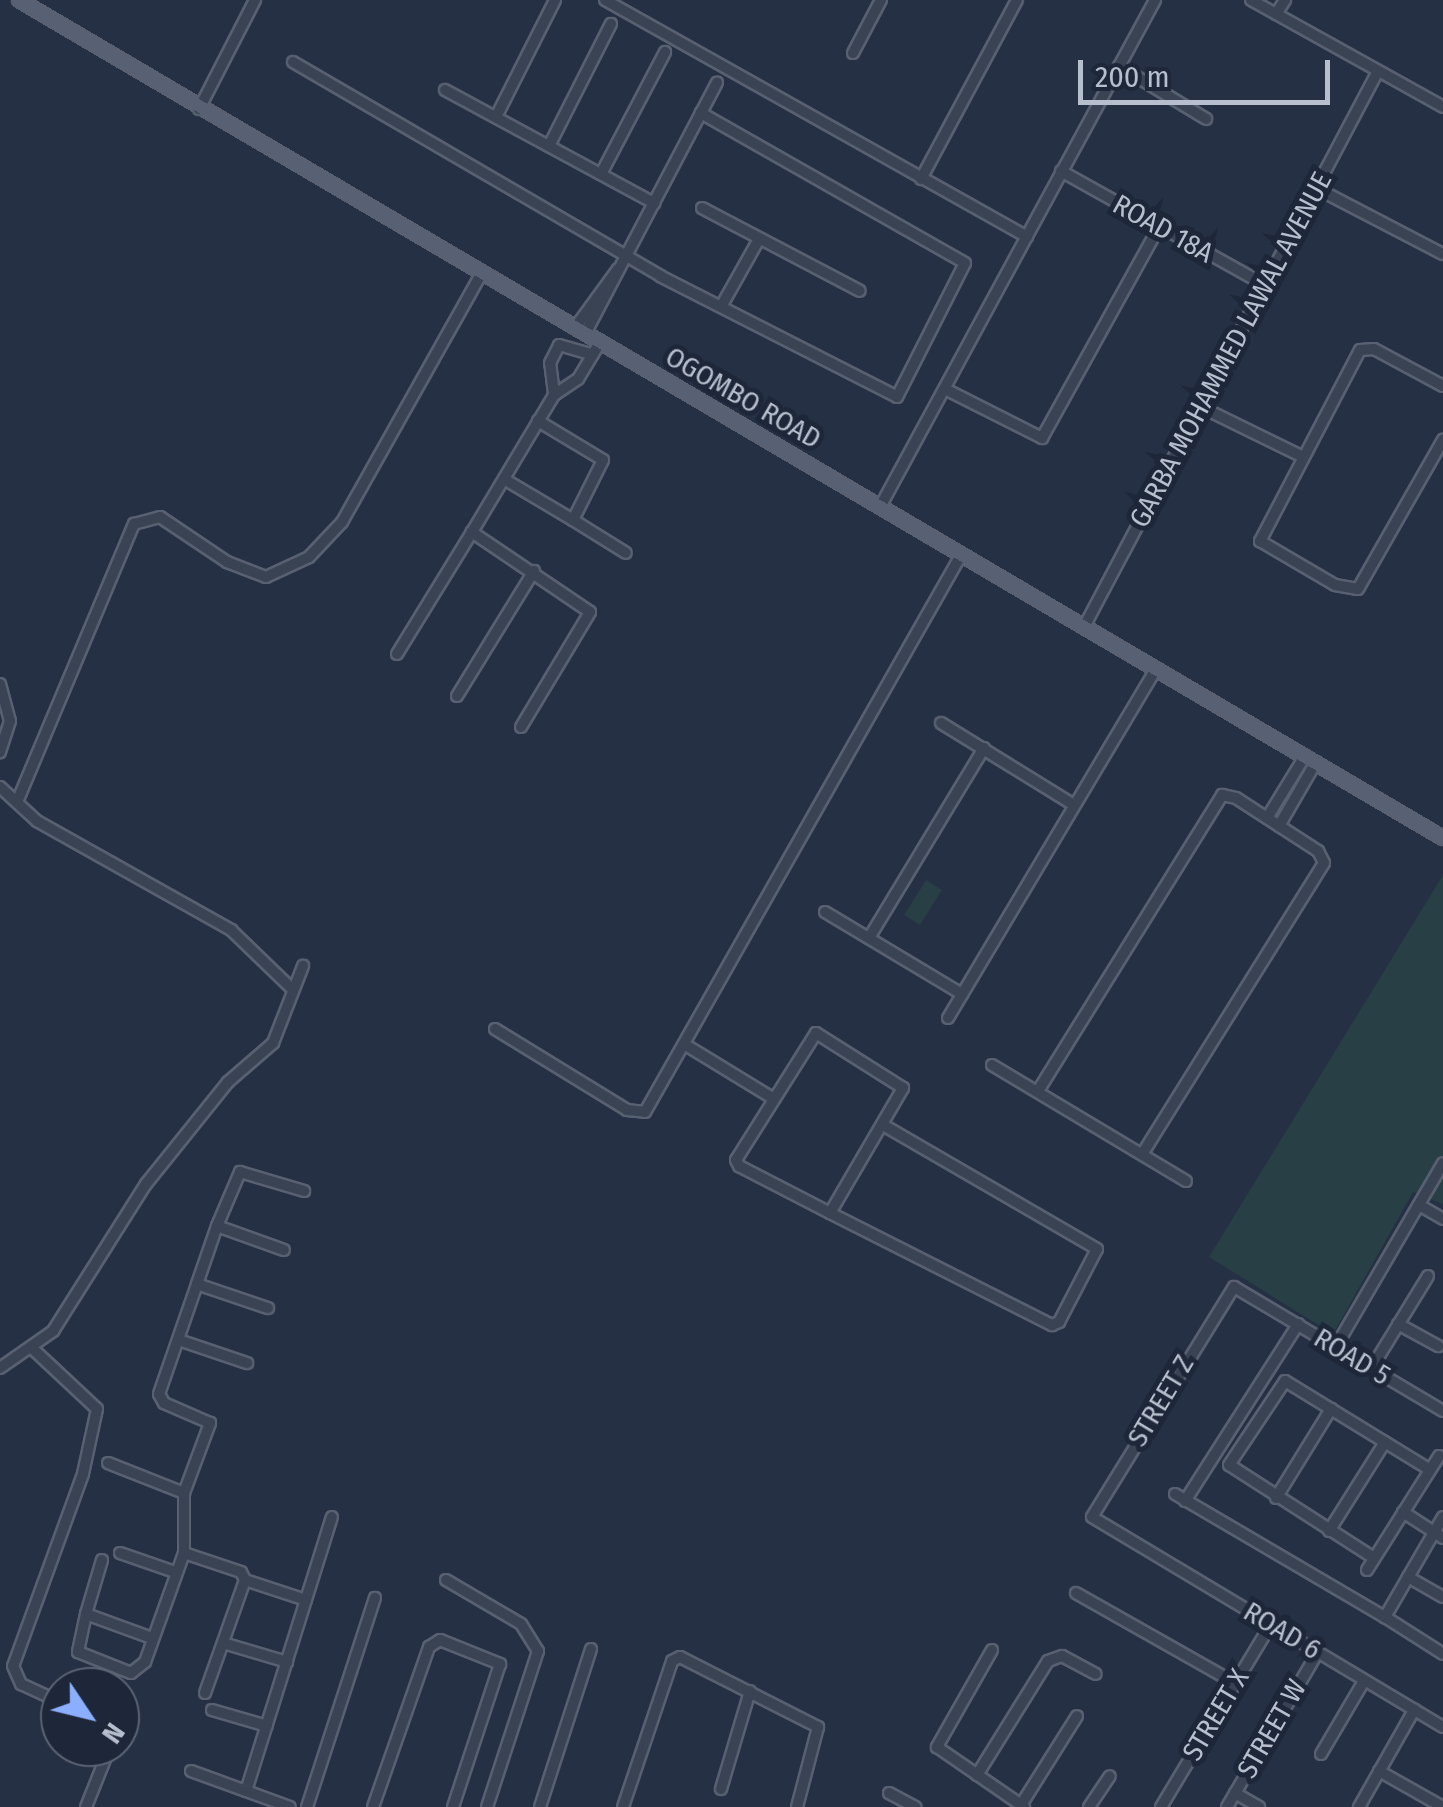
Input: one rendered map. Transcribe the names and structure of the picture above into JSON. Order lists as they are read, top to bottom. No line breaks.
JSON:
{"streets":{"main road":["OGOMBO ROAD"],"street":["ROAD 18A","GARBA MOHAMMED LAWAL AVENUE","ROAD 5","STREET Z","ROAD 6","STREET X","STREET W"]},"crossings":[["ROAD 18A","GARBA MOHAMMED LAWAL AVENUE"],["GARBA MOHAMMED LAWAL AVENUE","OGOMBO ROAD"],["ROAD 5","STREET Z"],["STREET Z","ROAD 6"],["ROAD 6","STREET X"],["ROAD 6","STREET W"]],"scale_bar":"200 m","north":"bottom right"}
